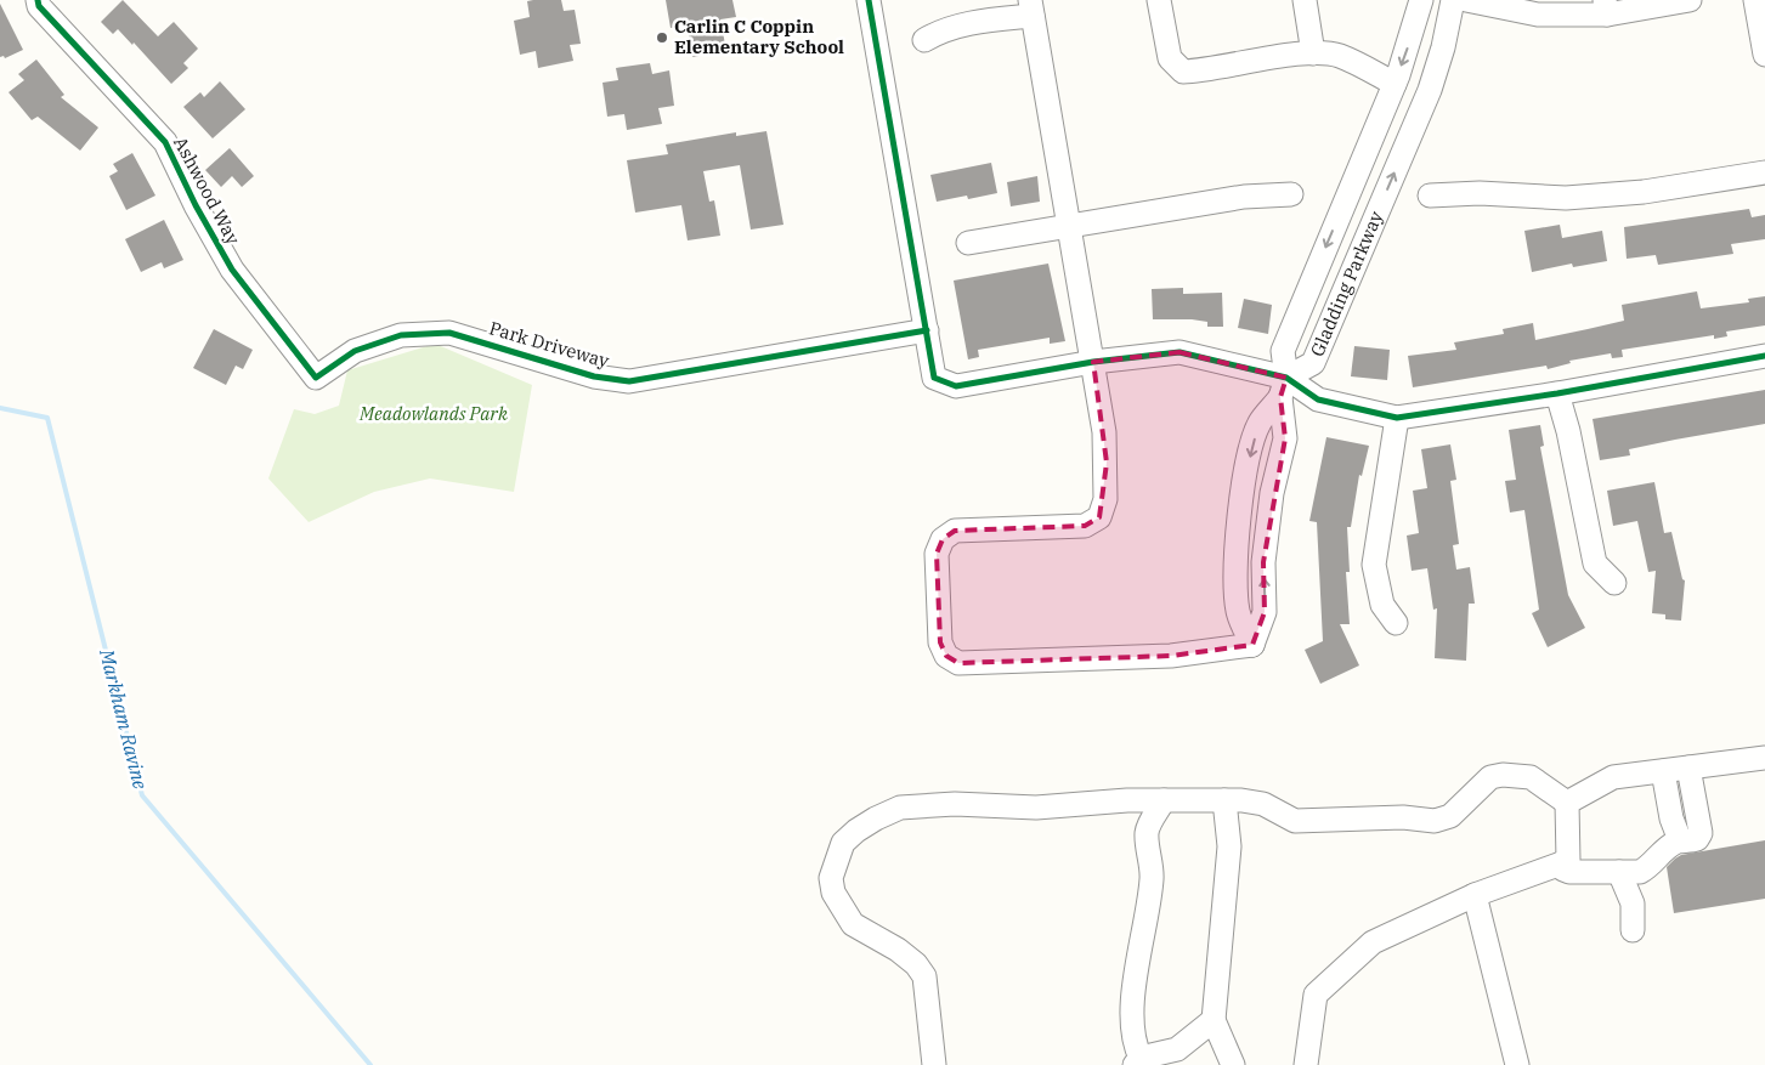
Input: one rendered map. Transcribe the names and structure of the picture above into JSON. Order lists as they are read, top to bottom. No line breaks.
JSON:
{"streets":{"street":["Ashwood Way","Gladding Parkway","Park Driveway"]},"crossings":[["Ashwood Way","Park Driveway"]],"water":["Markham Ravine"],"parks":["Meadowlands Park"],"places":["Carlin C Coppin Elementary School"]}
